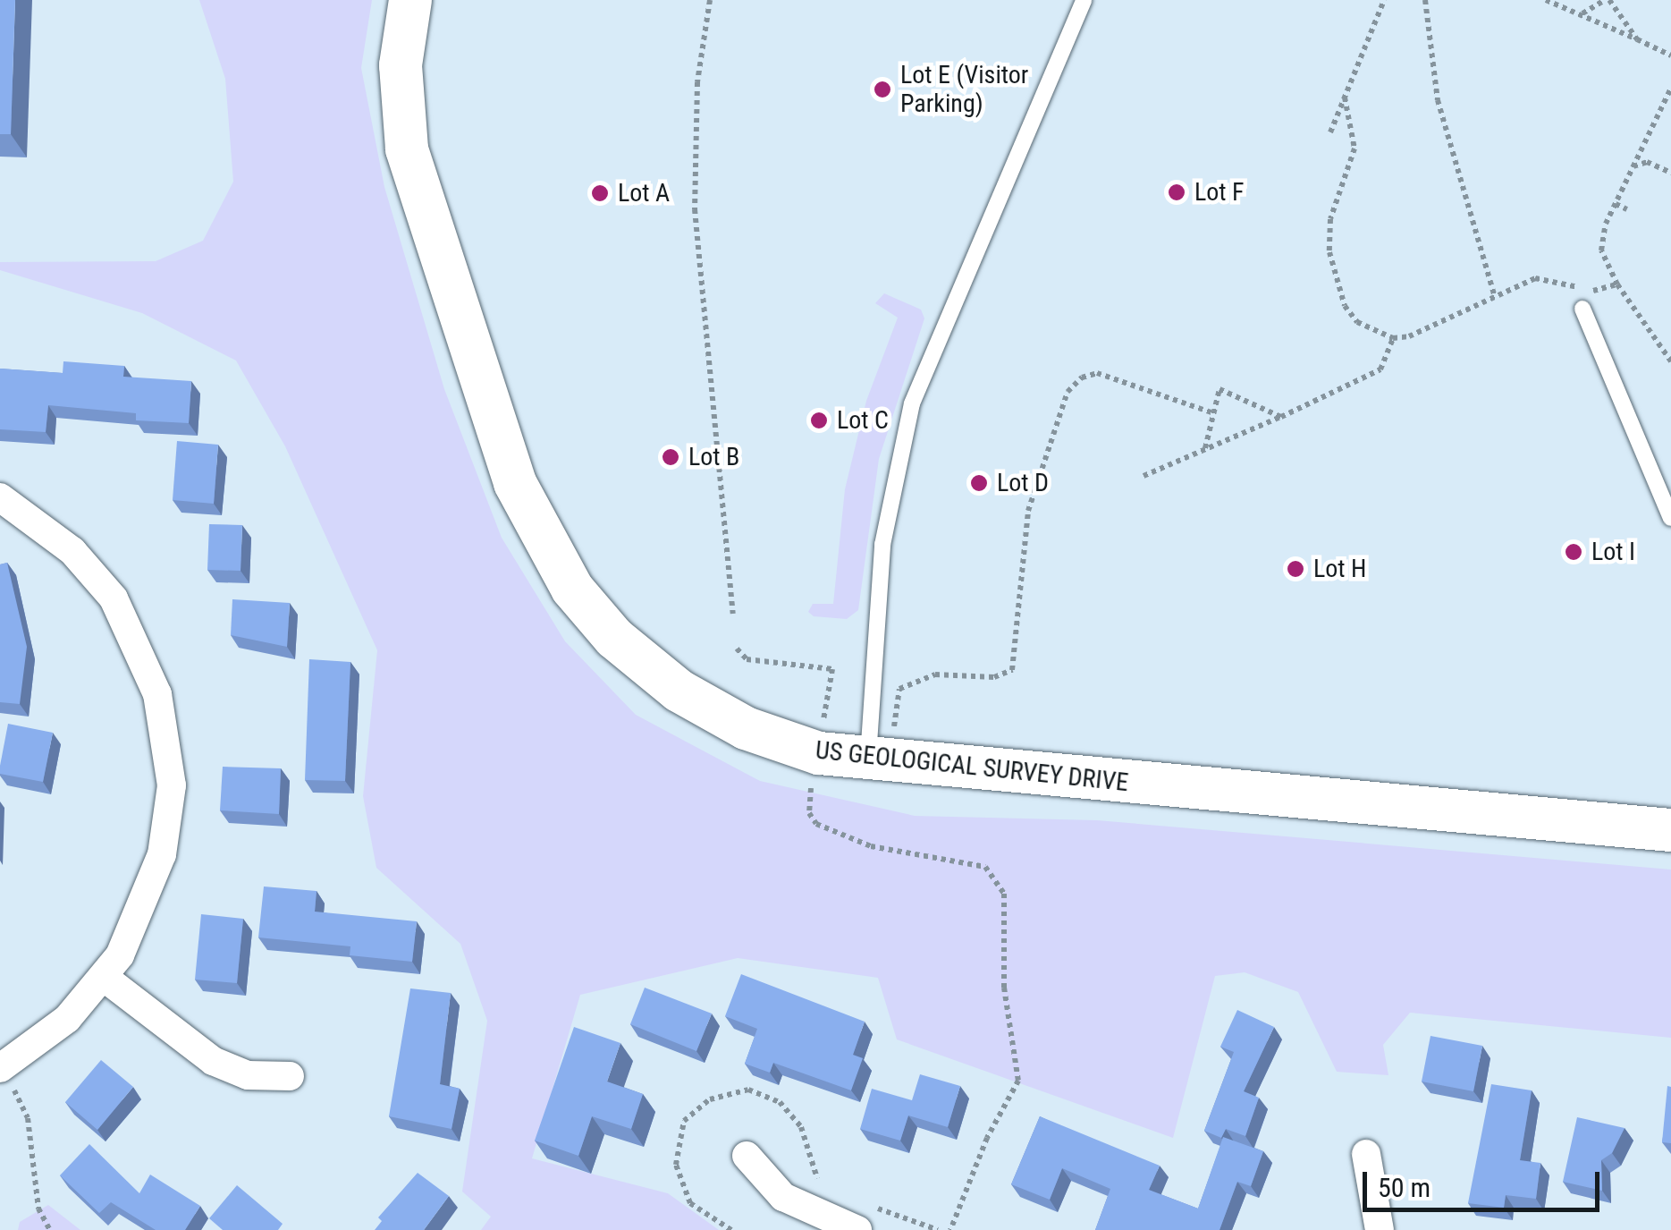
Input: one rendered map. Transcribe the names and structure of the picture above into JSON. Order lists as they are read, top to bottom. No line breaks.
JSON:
{"streets":{"street":["US GEOLOGICAL SURVEY DRIVE"]},"places":["Lot E (Visitor Parking)","Lot F","Lot A","Lot C","Lot B","Lot D","Lot I","Lot H"],"scale_bar":"50 m"}
